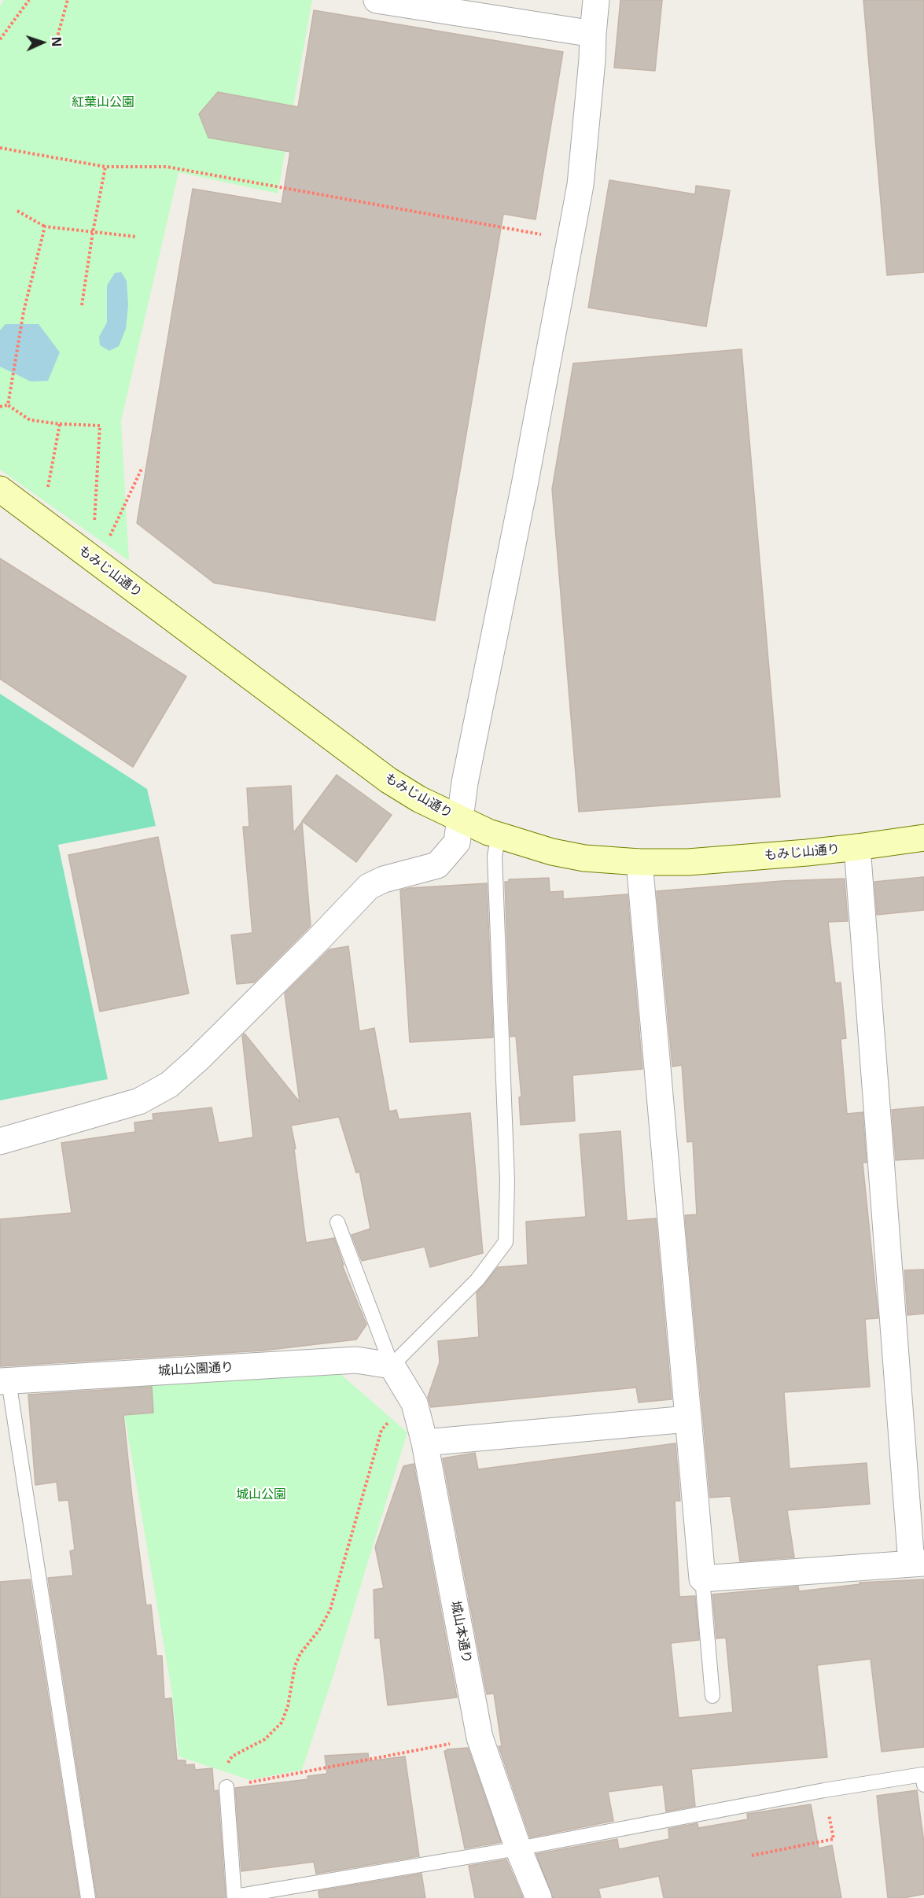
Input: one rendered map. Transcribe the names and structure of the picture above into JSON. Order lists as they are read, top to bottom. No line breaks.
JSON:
{"streets":{"street":["もみじ山通り","城山公園通り","城山本通り"]},"crossings":[["城山公園通り","城山本通り"]],"parks":["紅葉山公園","城山公園"],"north":"right"}
